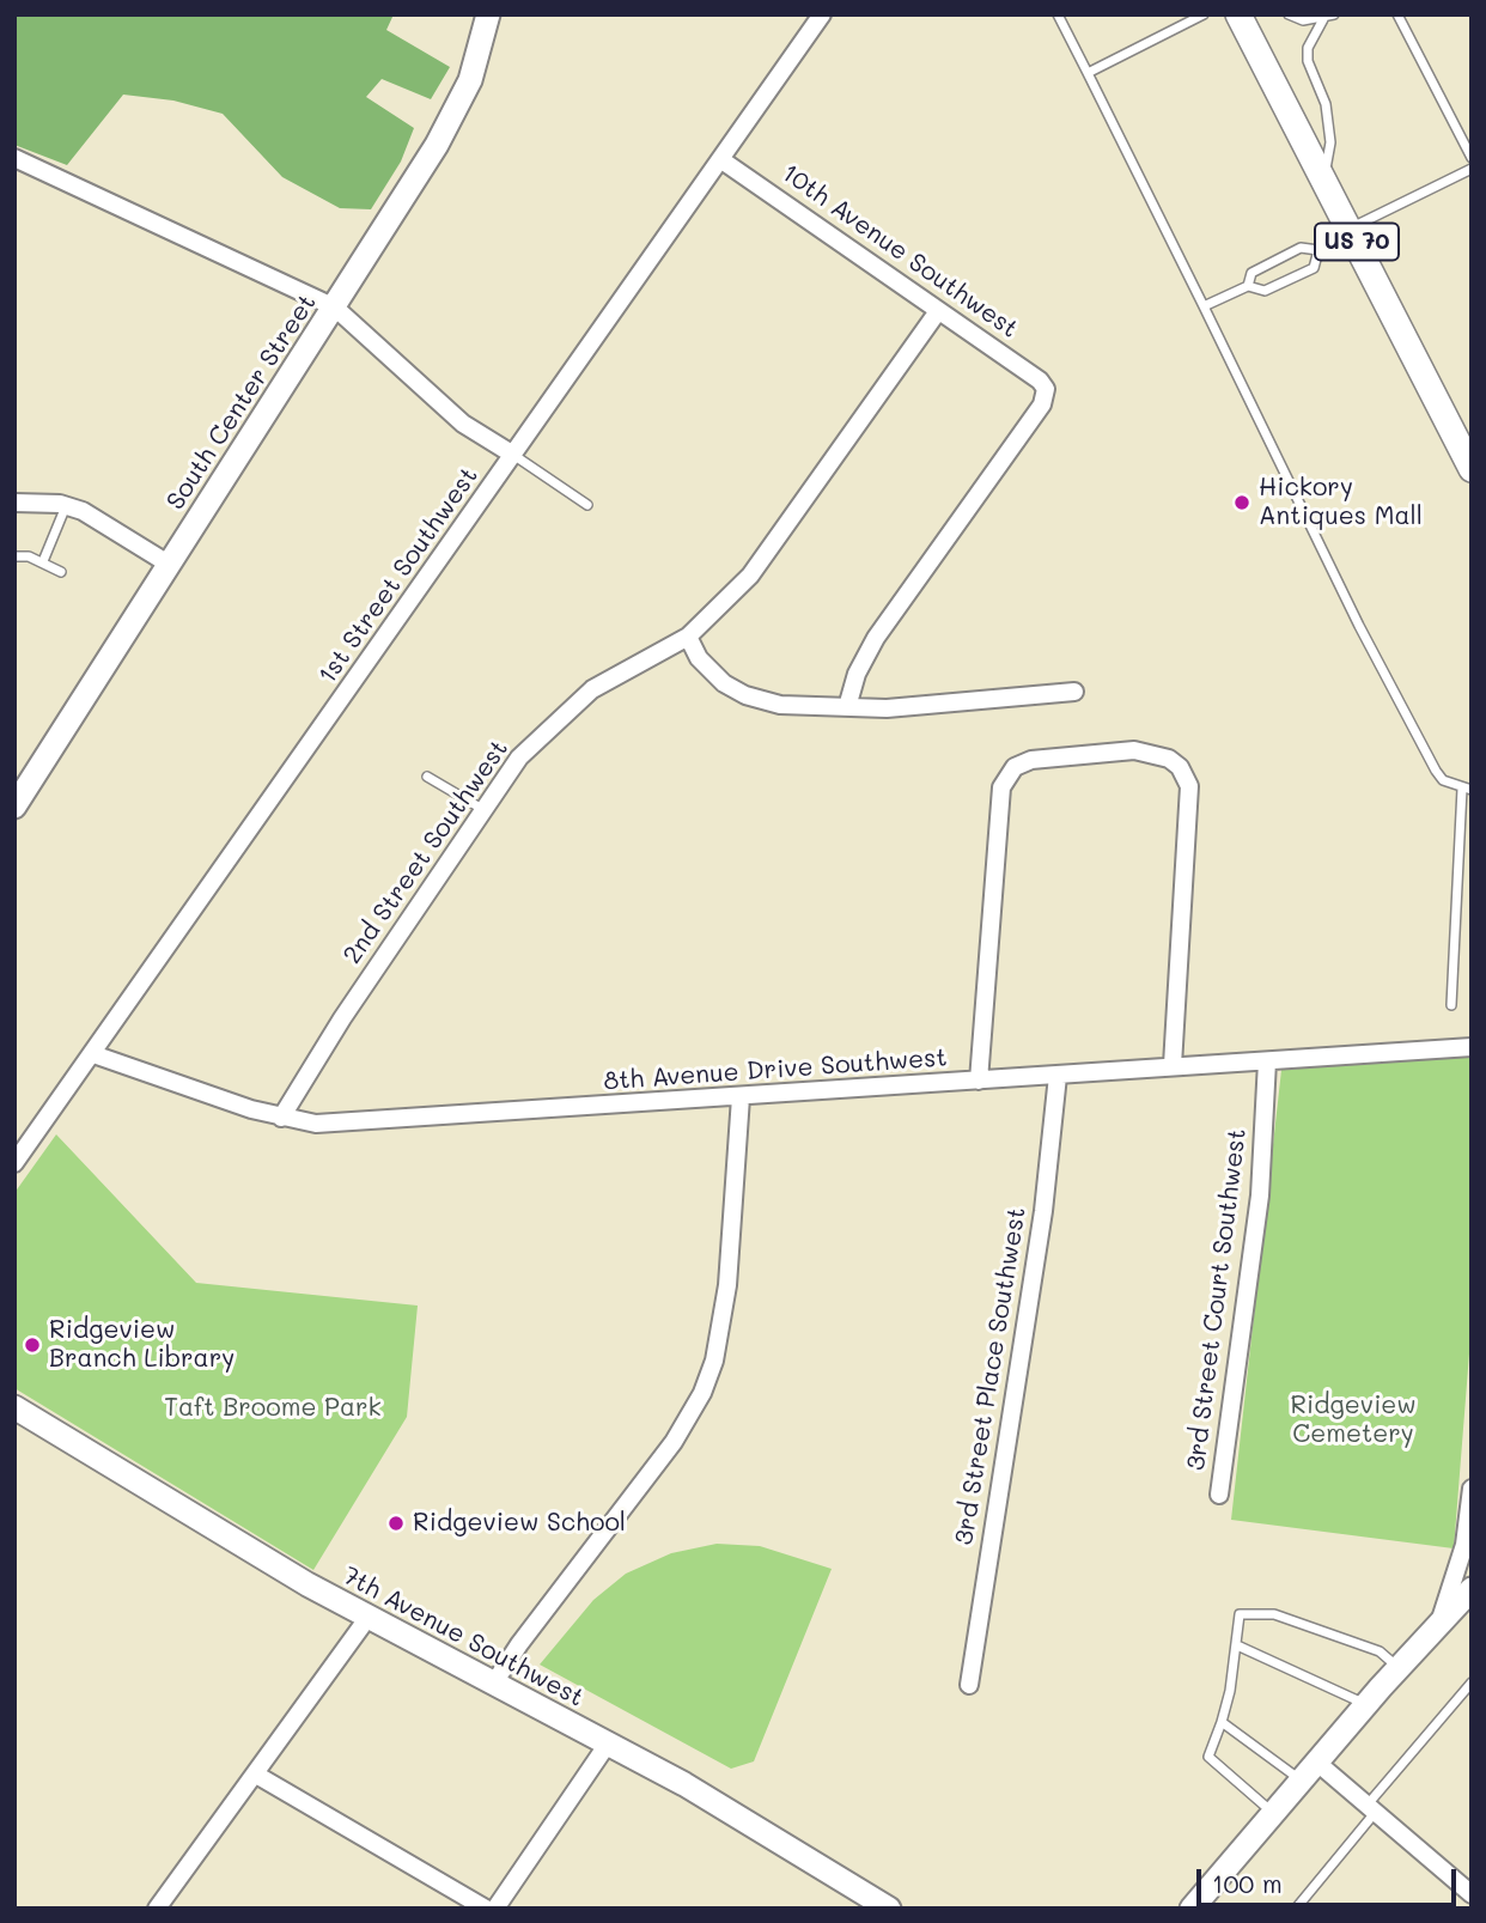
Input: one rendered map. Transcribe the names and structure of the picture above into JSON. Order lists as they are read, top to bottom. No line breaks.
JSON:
{"streets":{"main road":["US 70"],"street":["10th Avenue Southwest","South Center Street","1st Street Southwest","2nd Street Southwest","8th Avenue Drive Southwest","3rd Street Court Southwest","3rd Street Place Southwest","7th Avenue Southwest"]},"crossings":[["10th Avenue Southwest","1st Street Southwest"],["10th Avenue Southwest","2nd Street Southwest"],["1st Street Southwest","8th Avenue Drive Southwest"],["2nd Street Southwest","8th Avenue Drive Southwest"],["8th Avenue Drive Southwest","3rd Street Court Southwest"],["8th Avenue Drive Southwest","3rd Street Place Southwest"]],"parks":["Ridgeview Cemetery","Taft Broome Park"],"places":["Hickory Antiques Mall","Ridgeview Branch Library","Ridgeview School"],"scale_bar":"100 m"}
